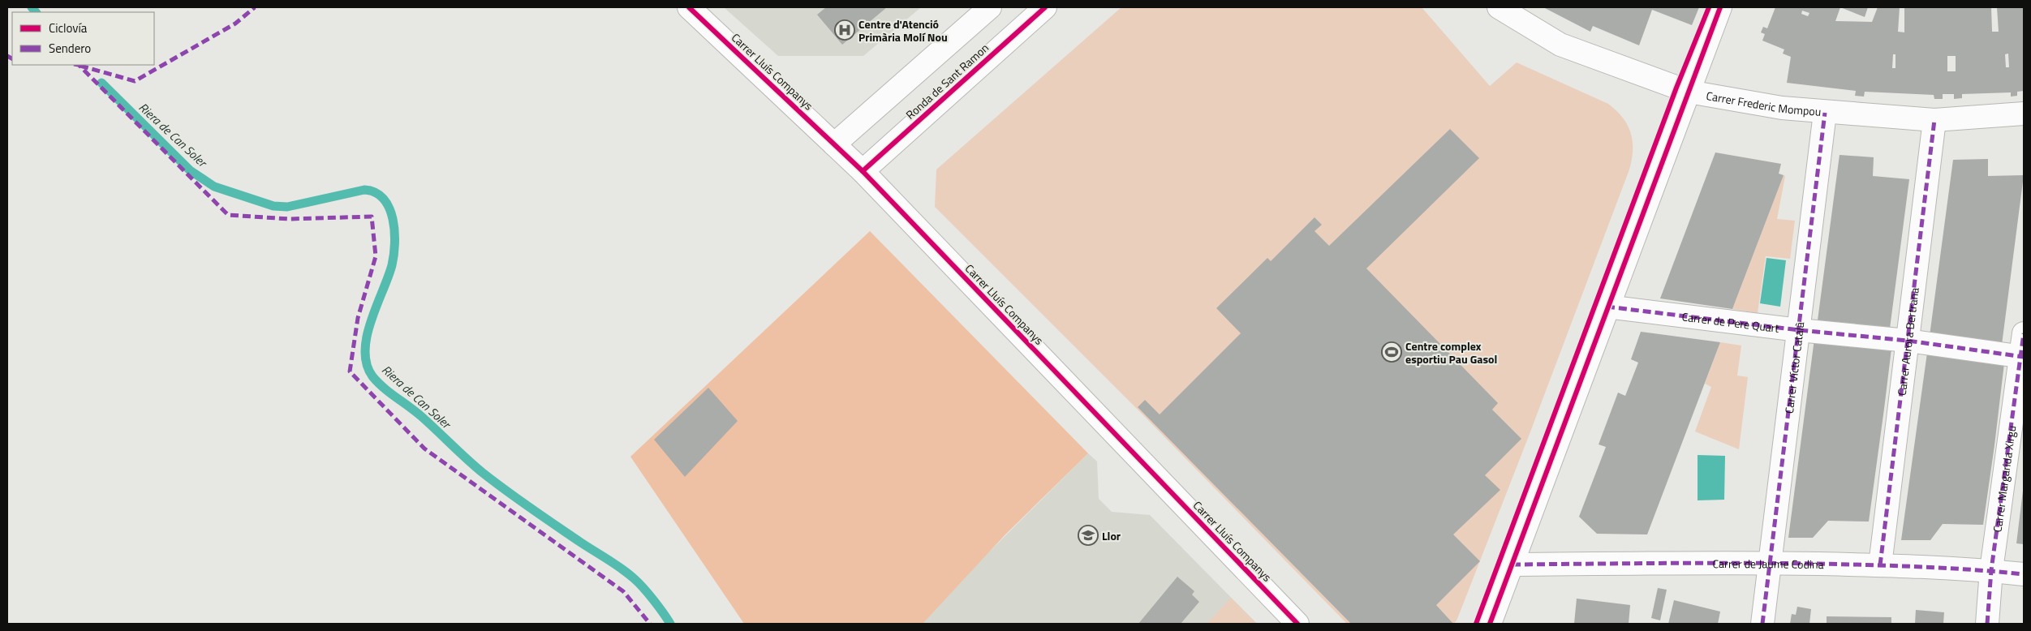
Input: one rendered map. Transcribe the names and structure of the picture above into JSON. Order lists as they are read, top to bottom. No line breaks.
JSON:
{"streets":{"street":["Carrer Lluís Companys","Ronda de Sant Ramon","Carrer Frederic Mompou","Carrer de Pere Quart","Carrer Aurora Bertrana","Carrer Víctor Català","Carrer Margarida Xirgu","Carrer de Jaume Codina"]},"crossings":[["Carrer Lluís Companys","Ronda de Sant Ramon"],["Carrer Frederic Mompou","Carrer Aurora Bertrana"],["Carrer Frederic Mompou","Carrer Víctor Català"],["Carrer de Pere Quart","Carrer Aurora Bertrana"],["Carrer de Pere Quart","Carrer Víctor Català"],["Carrer de Pere Quart","Carrer Margarida Xirgu"],["Carrer Aurora Bertrana","Carrer de Jaume Codina"],["Carrer Víctor Català","Carrer de Jaume Codina"],["Carrer Margarida Xirgu","Carrer de Jaume Codina"]],"water":["Riera de Can Soler"],"places":{"hospital":["Centre d'Atenció Primària Molí Nou"],"sports":["Centre complex esportiu Pau Gasol"],"school or university":["Llor"]},"legend":["Ciclovía","Sendero"]}
